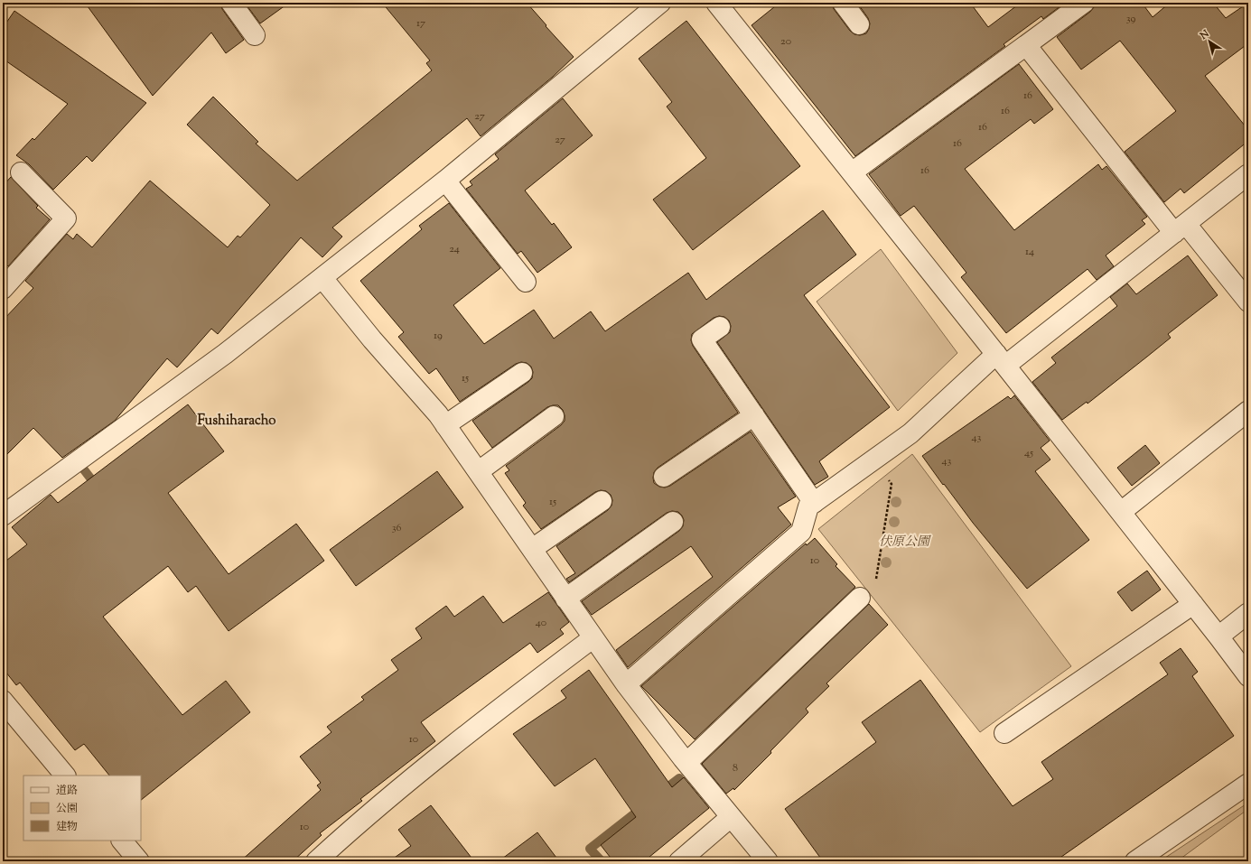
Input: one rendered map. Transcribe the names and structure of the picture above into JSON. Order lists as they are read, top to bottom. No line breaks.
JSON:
{"districts":["Fushiharacho"],"parks":["伏原公園"],"house_numbers":["39","17","20","16","16","27","16","27","16","16","24","14","19","15","43","45","43","15","36","10","40","10","8","10"],"legend":["道路","公園","建物"],"north":"top left"}
